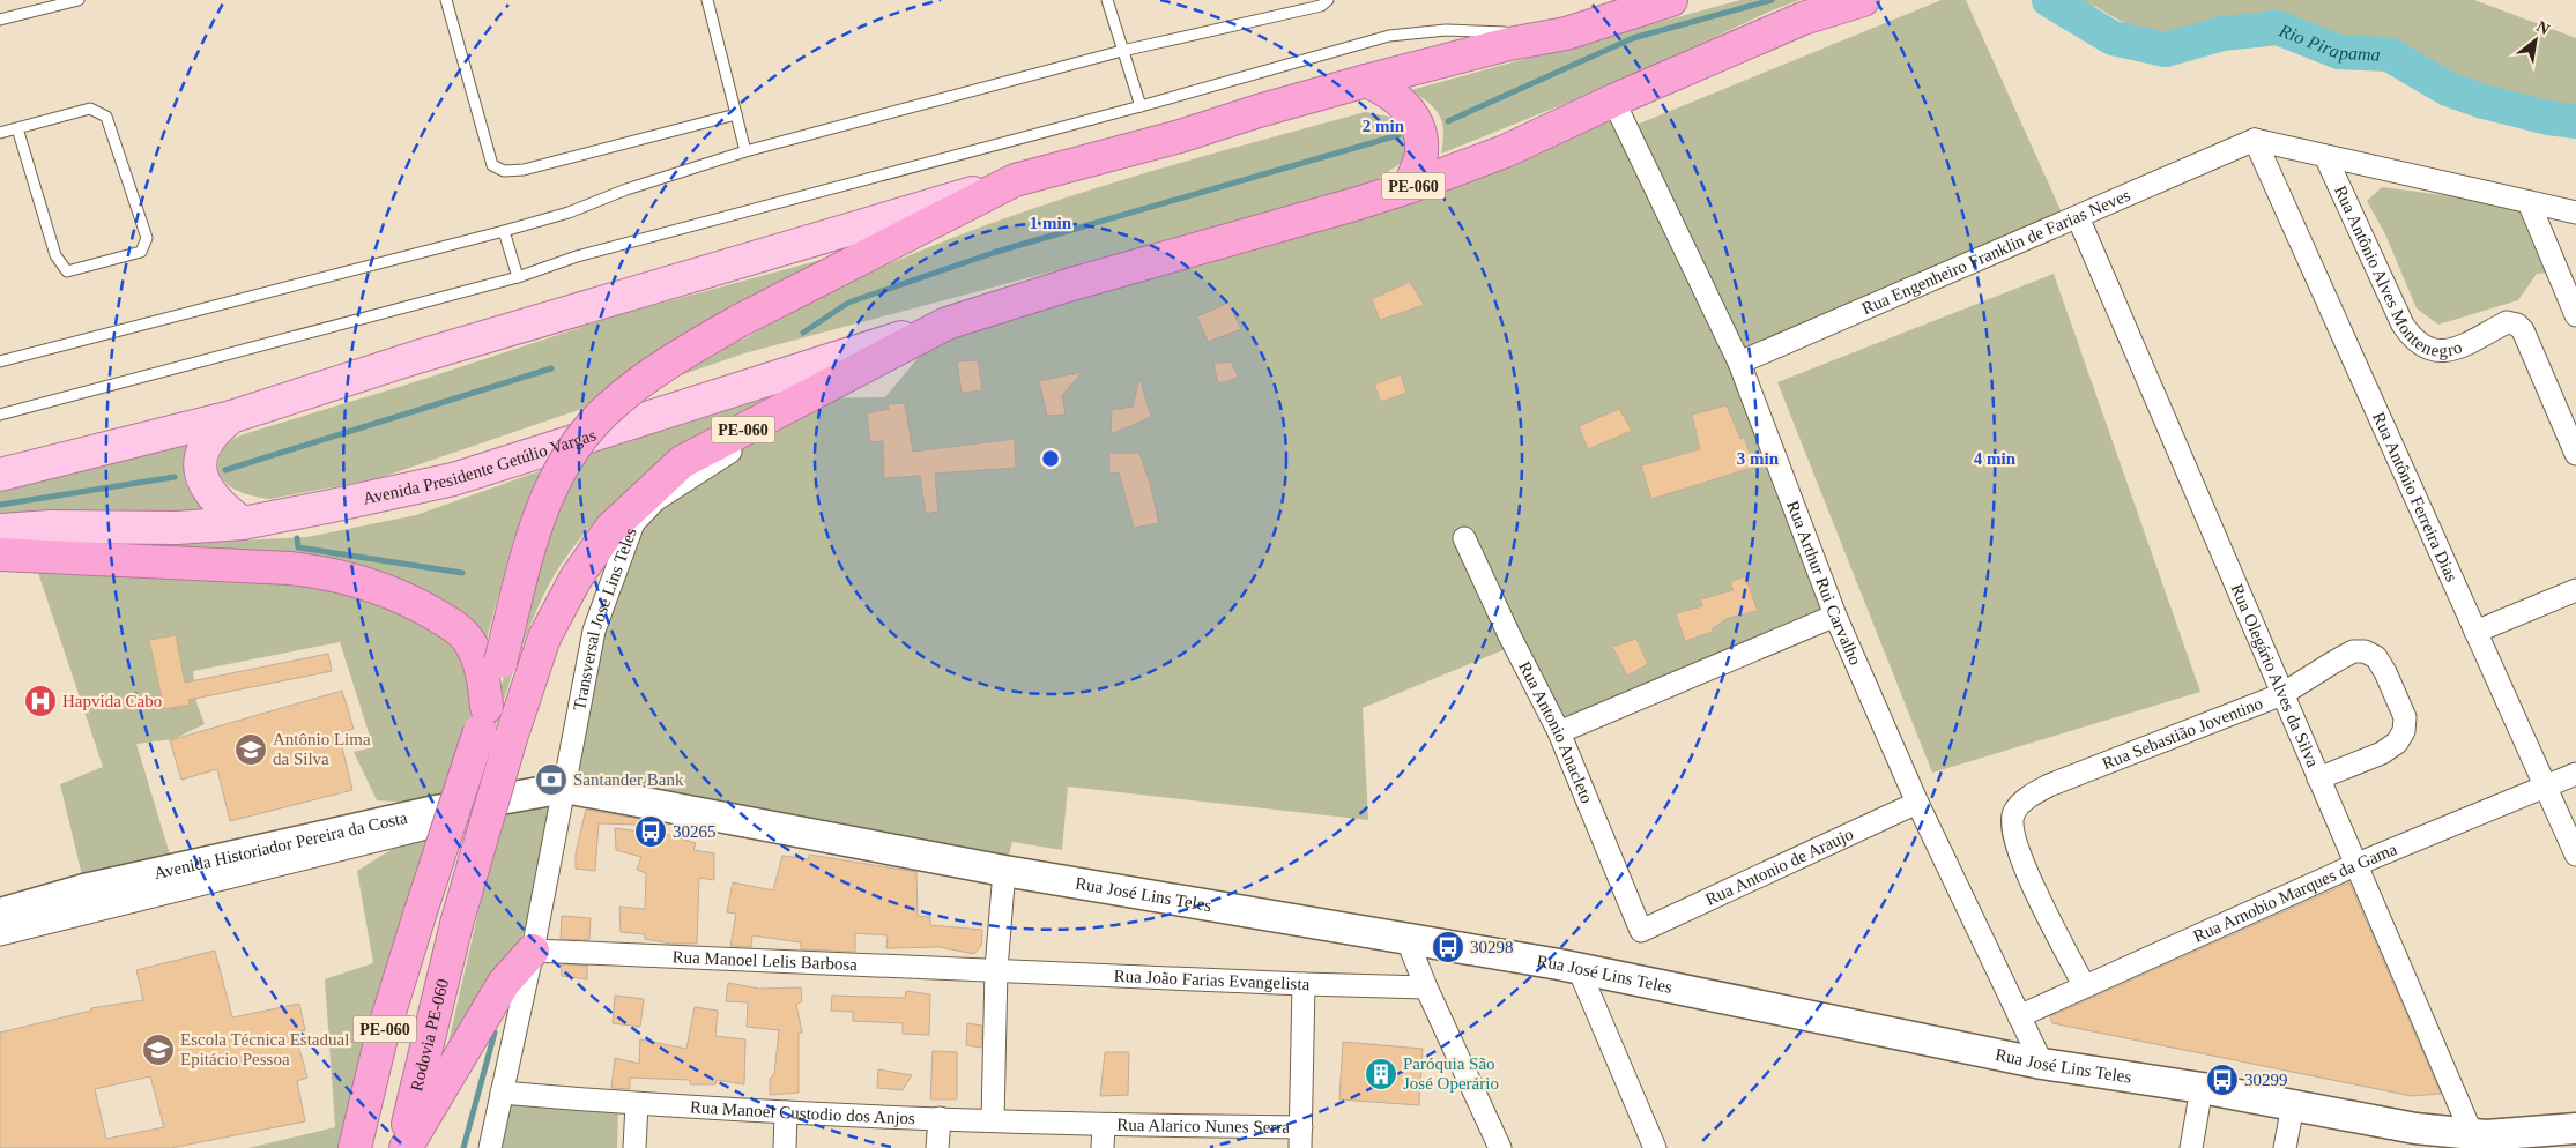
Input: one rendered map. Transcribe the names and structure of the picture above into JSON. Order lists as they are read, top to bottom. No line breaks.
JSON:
{"streets":{"highway":["PE-060","Rodovia PE-060"],"main road":["Avenida Presidente Getúlio Vargas"],"street":["Rua Engenheiro Franklin de Farias Neves","Rua Antônio Alves Montenegro","Rua Antônio Ferreira Dias","Rua Arthur Rui Carvalho","Transversal José Lins Teles","Rua Olegário Alves da Silva","Rua Antonio Anacleto","Rua Sebastião Joventino","Avenida Historiador Pereira da Costa","Rua Antonio de Araujo","Rua Arnobio Marques da Gama","Rua José Lins Teles","Rua Manoel Lelis Barbosa","Rua João Farias Evangelista","Rua Manoel Custodio dos Anjos","Rua Alarico Nunes Serra"]},"crossings":[["PE-060","Avenida Presidente Getúlio Vargas"],["PE-060","Rua Arthur Rui Carvalho"],["PE-060","Transversal José Lins Teles"],["PE-060","Rodovia PE-060"],["Rua Engenheiro Franklin de Farias Neves","Rua Antônio Ferreira Dias"],["Rua Engenheiro Franklin de Farias Neves","Rua Arthur Rui Carvalho"],["Rua Engenheiro Franklin de Farias Neves","Rua Olegário Alves da Silva"],["Rua Antônio Ferreira Dias","Rua Arnobio Marques da Gama"],["Rua Arthur Rui Carvalho","Rua Antonio de Araujo"],["Rua Arthur Rui Carvalho","Rua Arnobio Marques da Gama"],["Rua Arthur Rui Carvalho","Rua José Lins Teles"],["Transversal José Lins Teles","Avenida Historiador Pereira da Costa"],["Transversal José Lins Teles","Rua José Lins Teles"],["Transversal José Lins Teles","Rua Manoel Lelis Barbosa"],["Transversal José Lins Teles","Rodovia PE-060"],["Transversal José Lins Teles","Rua Manoel Custodio dos Anjos"],["Rua Olegário Alves da Silva","Rua Sebastião Joventino"],["Rua Olegário Alves da Silva","Rua Arnobio Marques da Gama"],["Rua Olegário Alves da Silva","Rua José Lins Teles"],["Rua Antonio Anacleto","Rua Antonio de Araujo"],["Rua Sebastião Joventino","Rua Arnobio Marques da Gama"],["Avenida Historiador Pereira da Costa","Rua José Lins Teles"],["Rua Manoel Lelis Barbosa","Rua João Farias Evangelista"],["Rua Manoel Custodio dos Anjos","Rua Alarico Nunes Serra"]],"water":["Rio Pirapama"],"places":{"hospital":["Hapvida Cabo"],"school or university":["Antônio Lima da Silva","Escola Técnica Estadual Epitácio Pessoa"],"bank":["Santander Bank"],"bus stop":["30265","30298","30299"],"building":["Paróquia São José Operário"]},"north":"top right","rings":["2 min","1 min","3 min","4 min"]}
